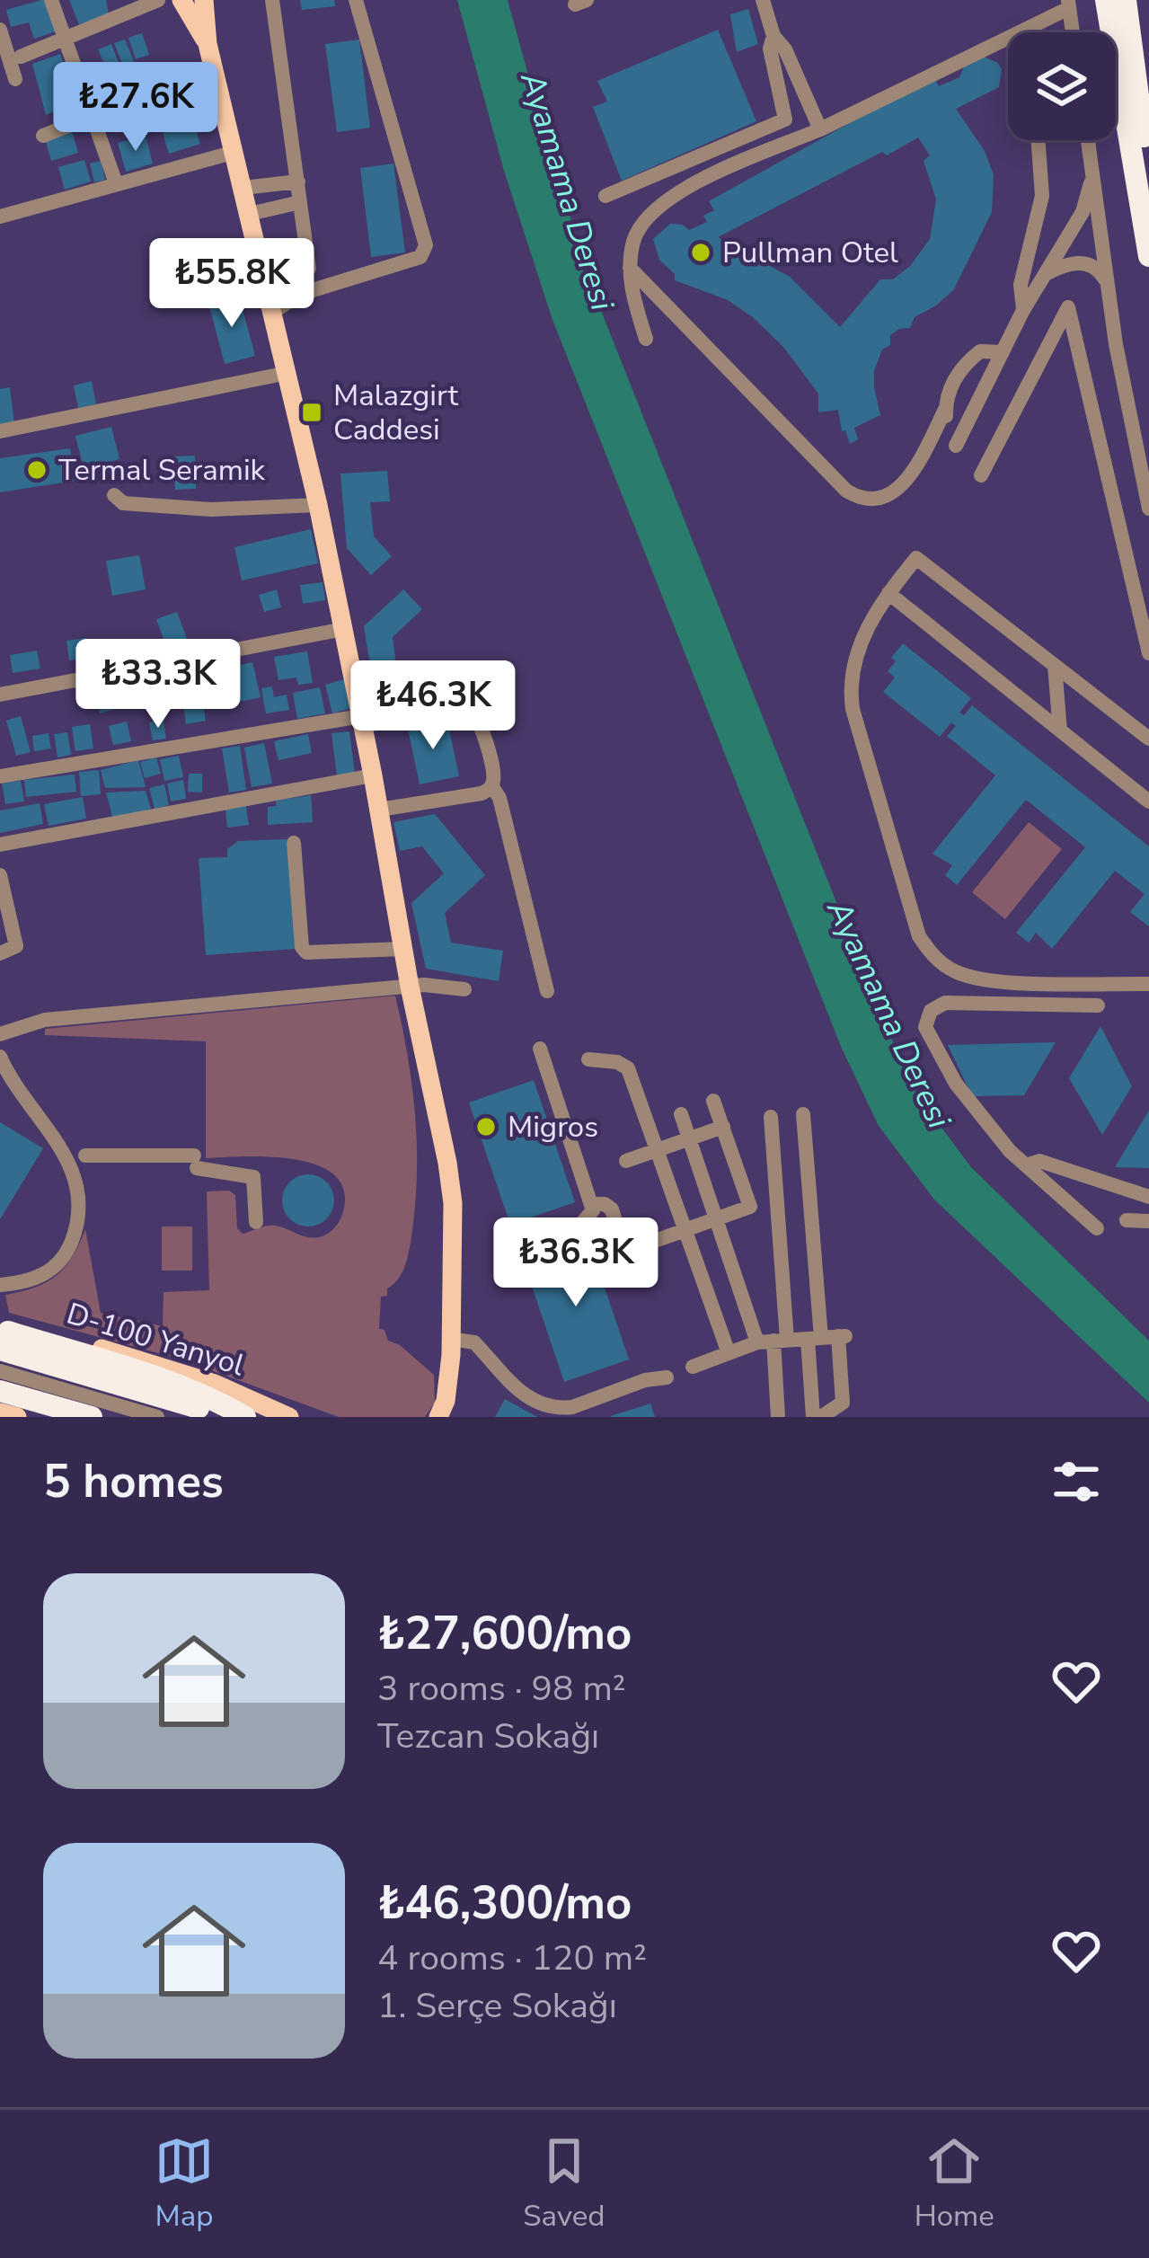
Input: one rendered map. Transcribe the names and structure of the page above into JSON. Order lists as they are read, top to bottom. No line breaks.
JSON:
{"streets":{"main road":["D-100 Yanyol"]},"water":["Ayamama Deresi"],"places":{"other":["Pullman Otel","Termal Seramik","Migros"],"transit":["Malazgirt Caddesi"]},"page":{"price":["₺27.6K","₺55.8K","₺33.3K","₺46.3K","₺36.3K"],"heading":"5 homes","list":[{"name":"₺27,600/mo","note":"3 rooms · 98 m² · Tezcan Sokağı"},{"name":"₺46,300/mo","note":"4 rooms · 120 m² · 1. Serçe Sokağı"}],"tabs":["Map","Saved","Home"]}}
